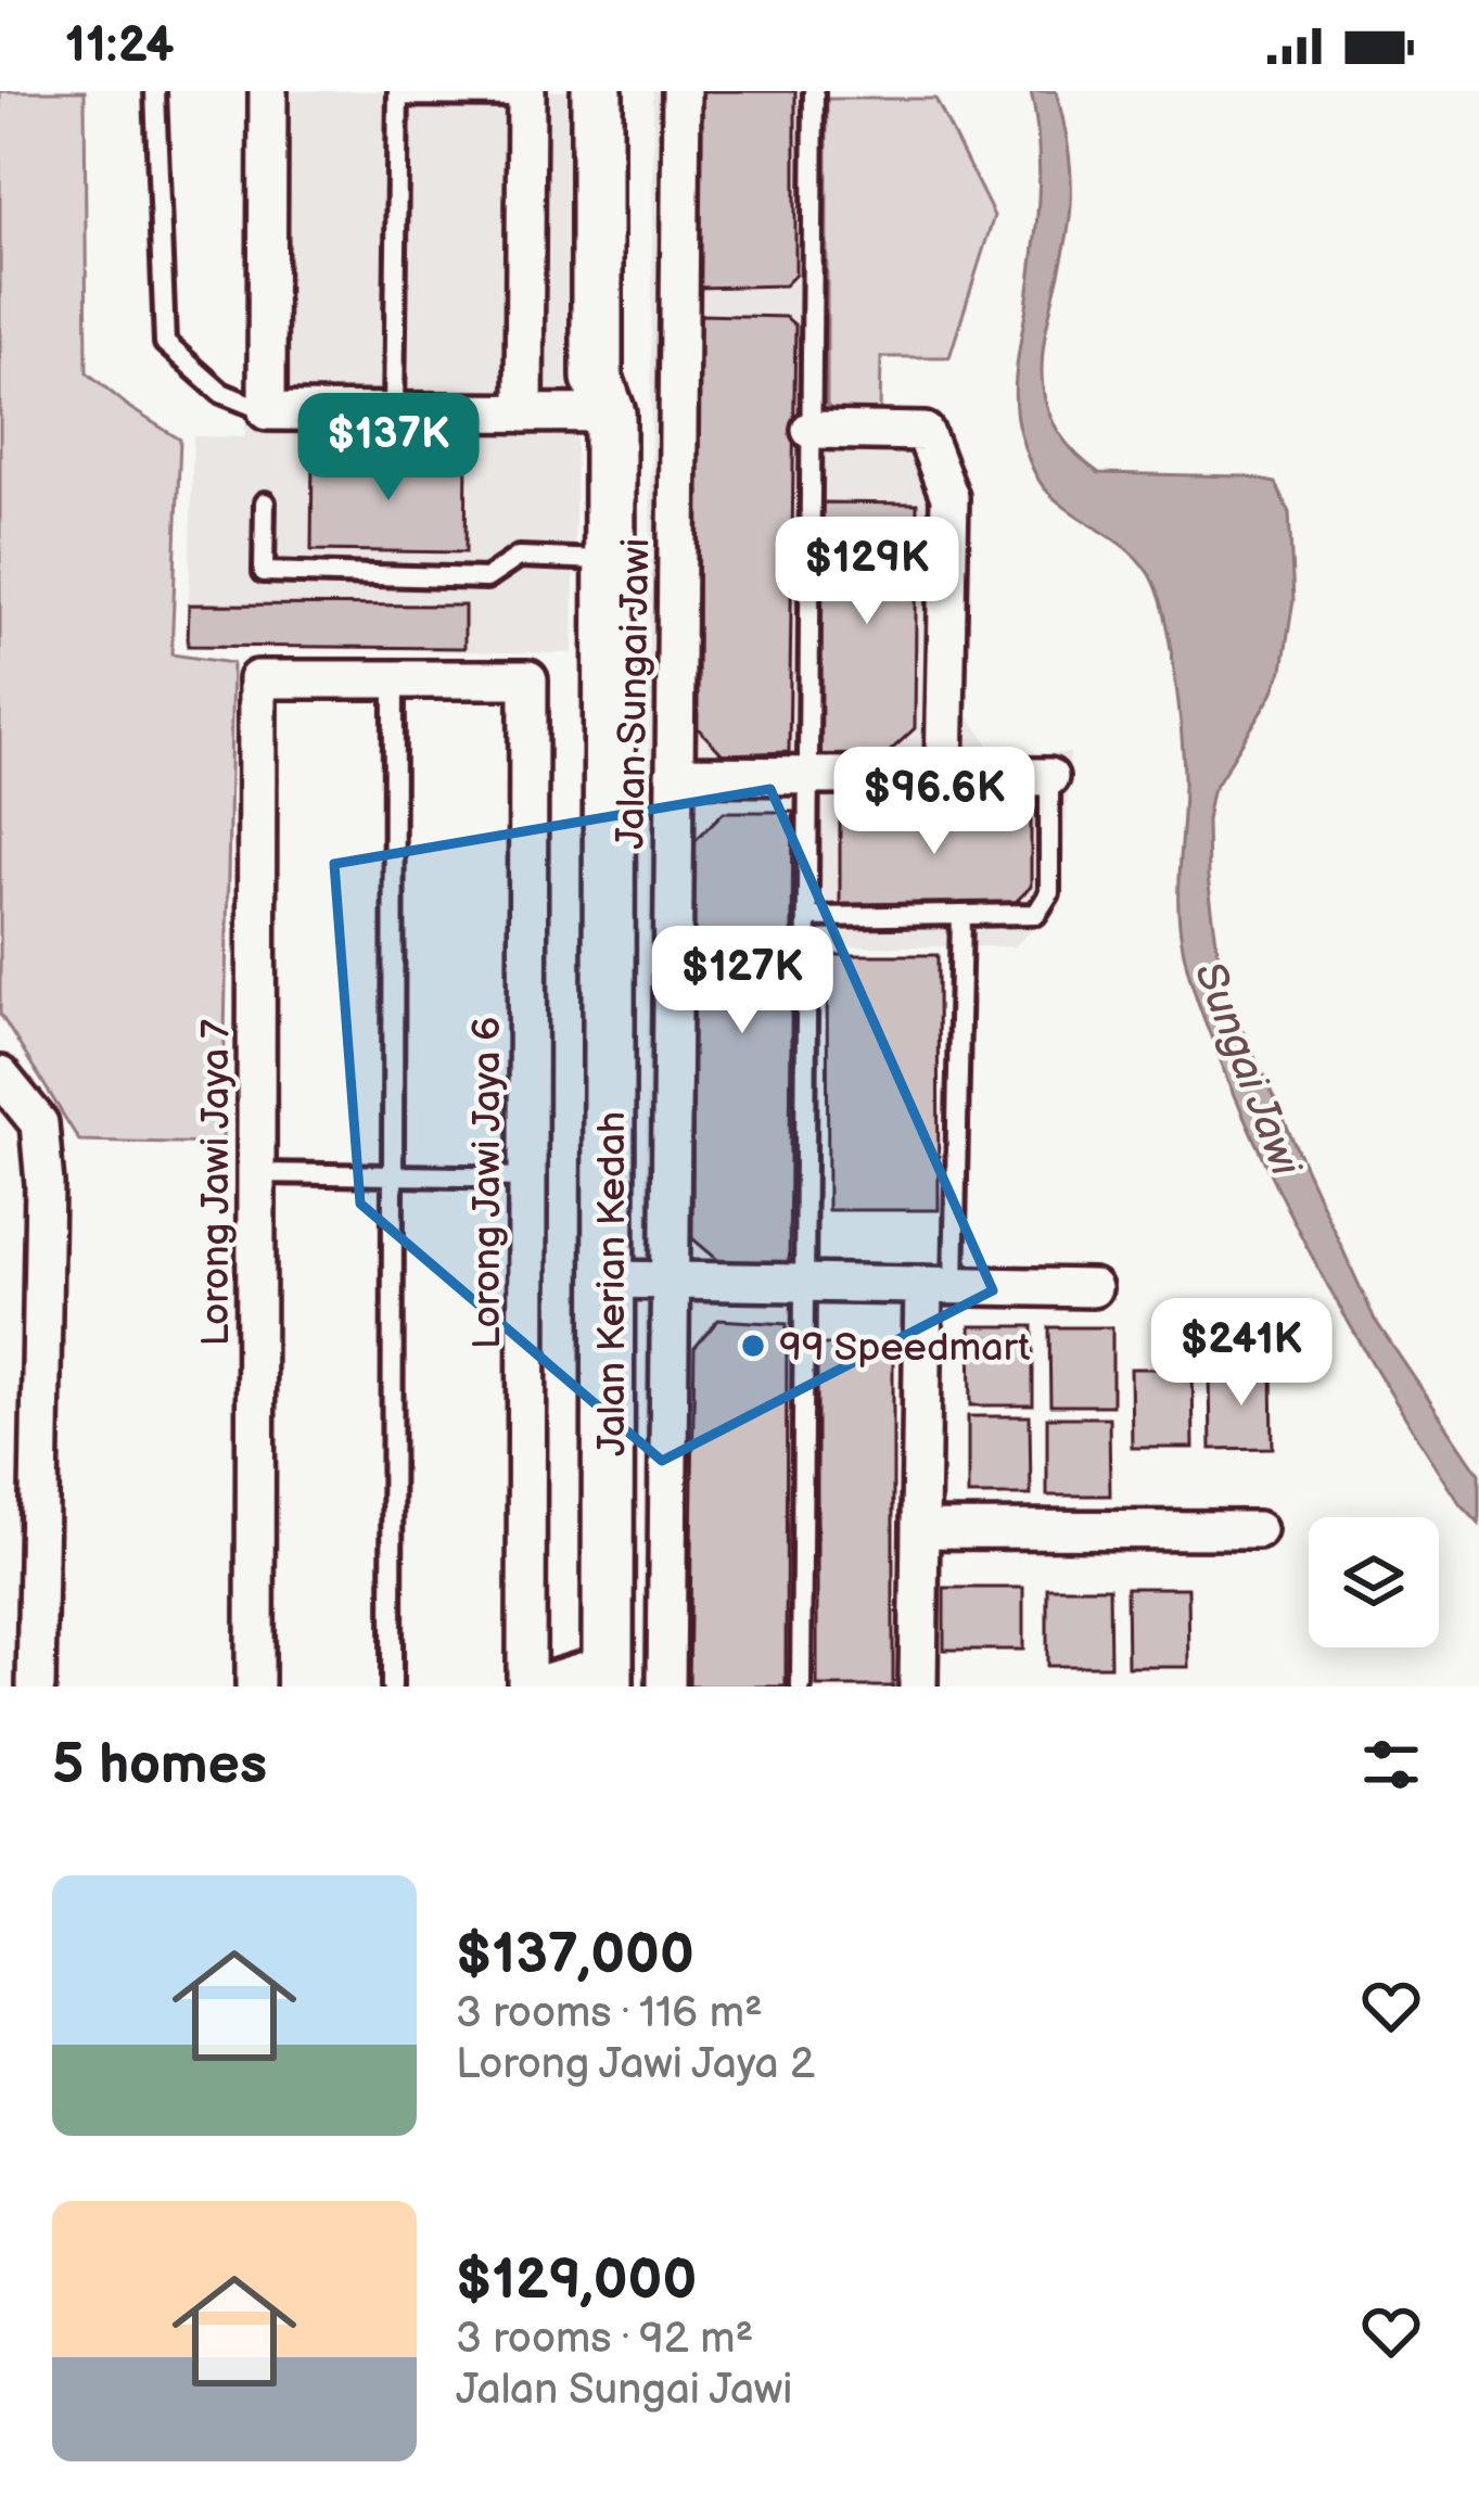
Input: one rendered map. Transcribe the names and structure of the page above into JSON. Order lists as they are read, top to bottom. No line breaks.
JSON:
{"streets":{"main road":["Jalan Kerian Kedah"],"street":["Jalan Sungai Jawi","Lorong Jawi Jaya 7","Lorong Jawi Jaya 6"]},"crossings":[["Lorong Jawi Jaya 7","Lorong Jawi Jaya 6"]],"water":["Sungai Jawi"],"places":["99 Speedmart"],"page":{"status":"11:24","price":["$137K","$129K","$96.6K","$127K","$241K"],"heading":"5 homes","list":[{"name":"$137,000","note":"3 rooms · 116 m² · Lorong Jawi Jaya 2"},{"name":"$129,000","note":"3 rooms · 92 m² · Jalan Sungai Jawi"}]}}
